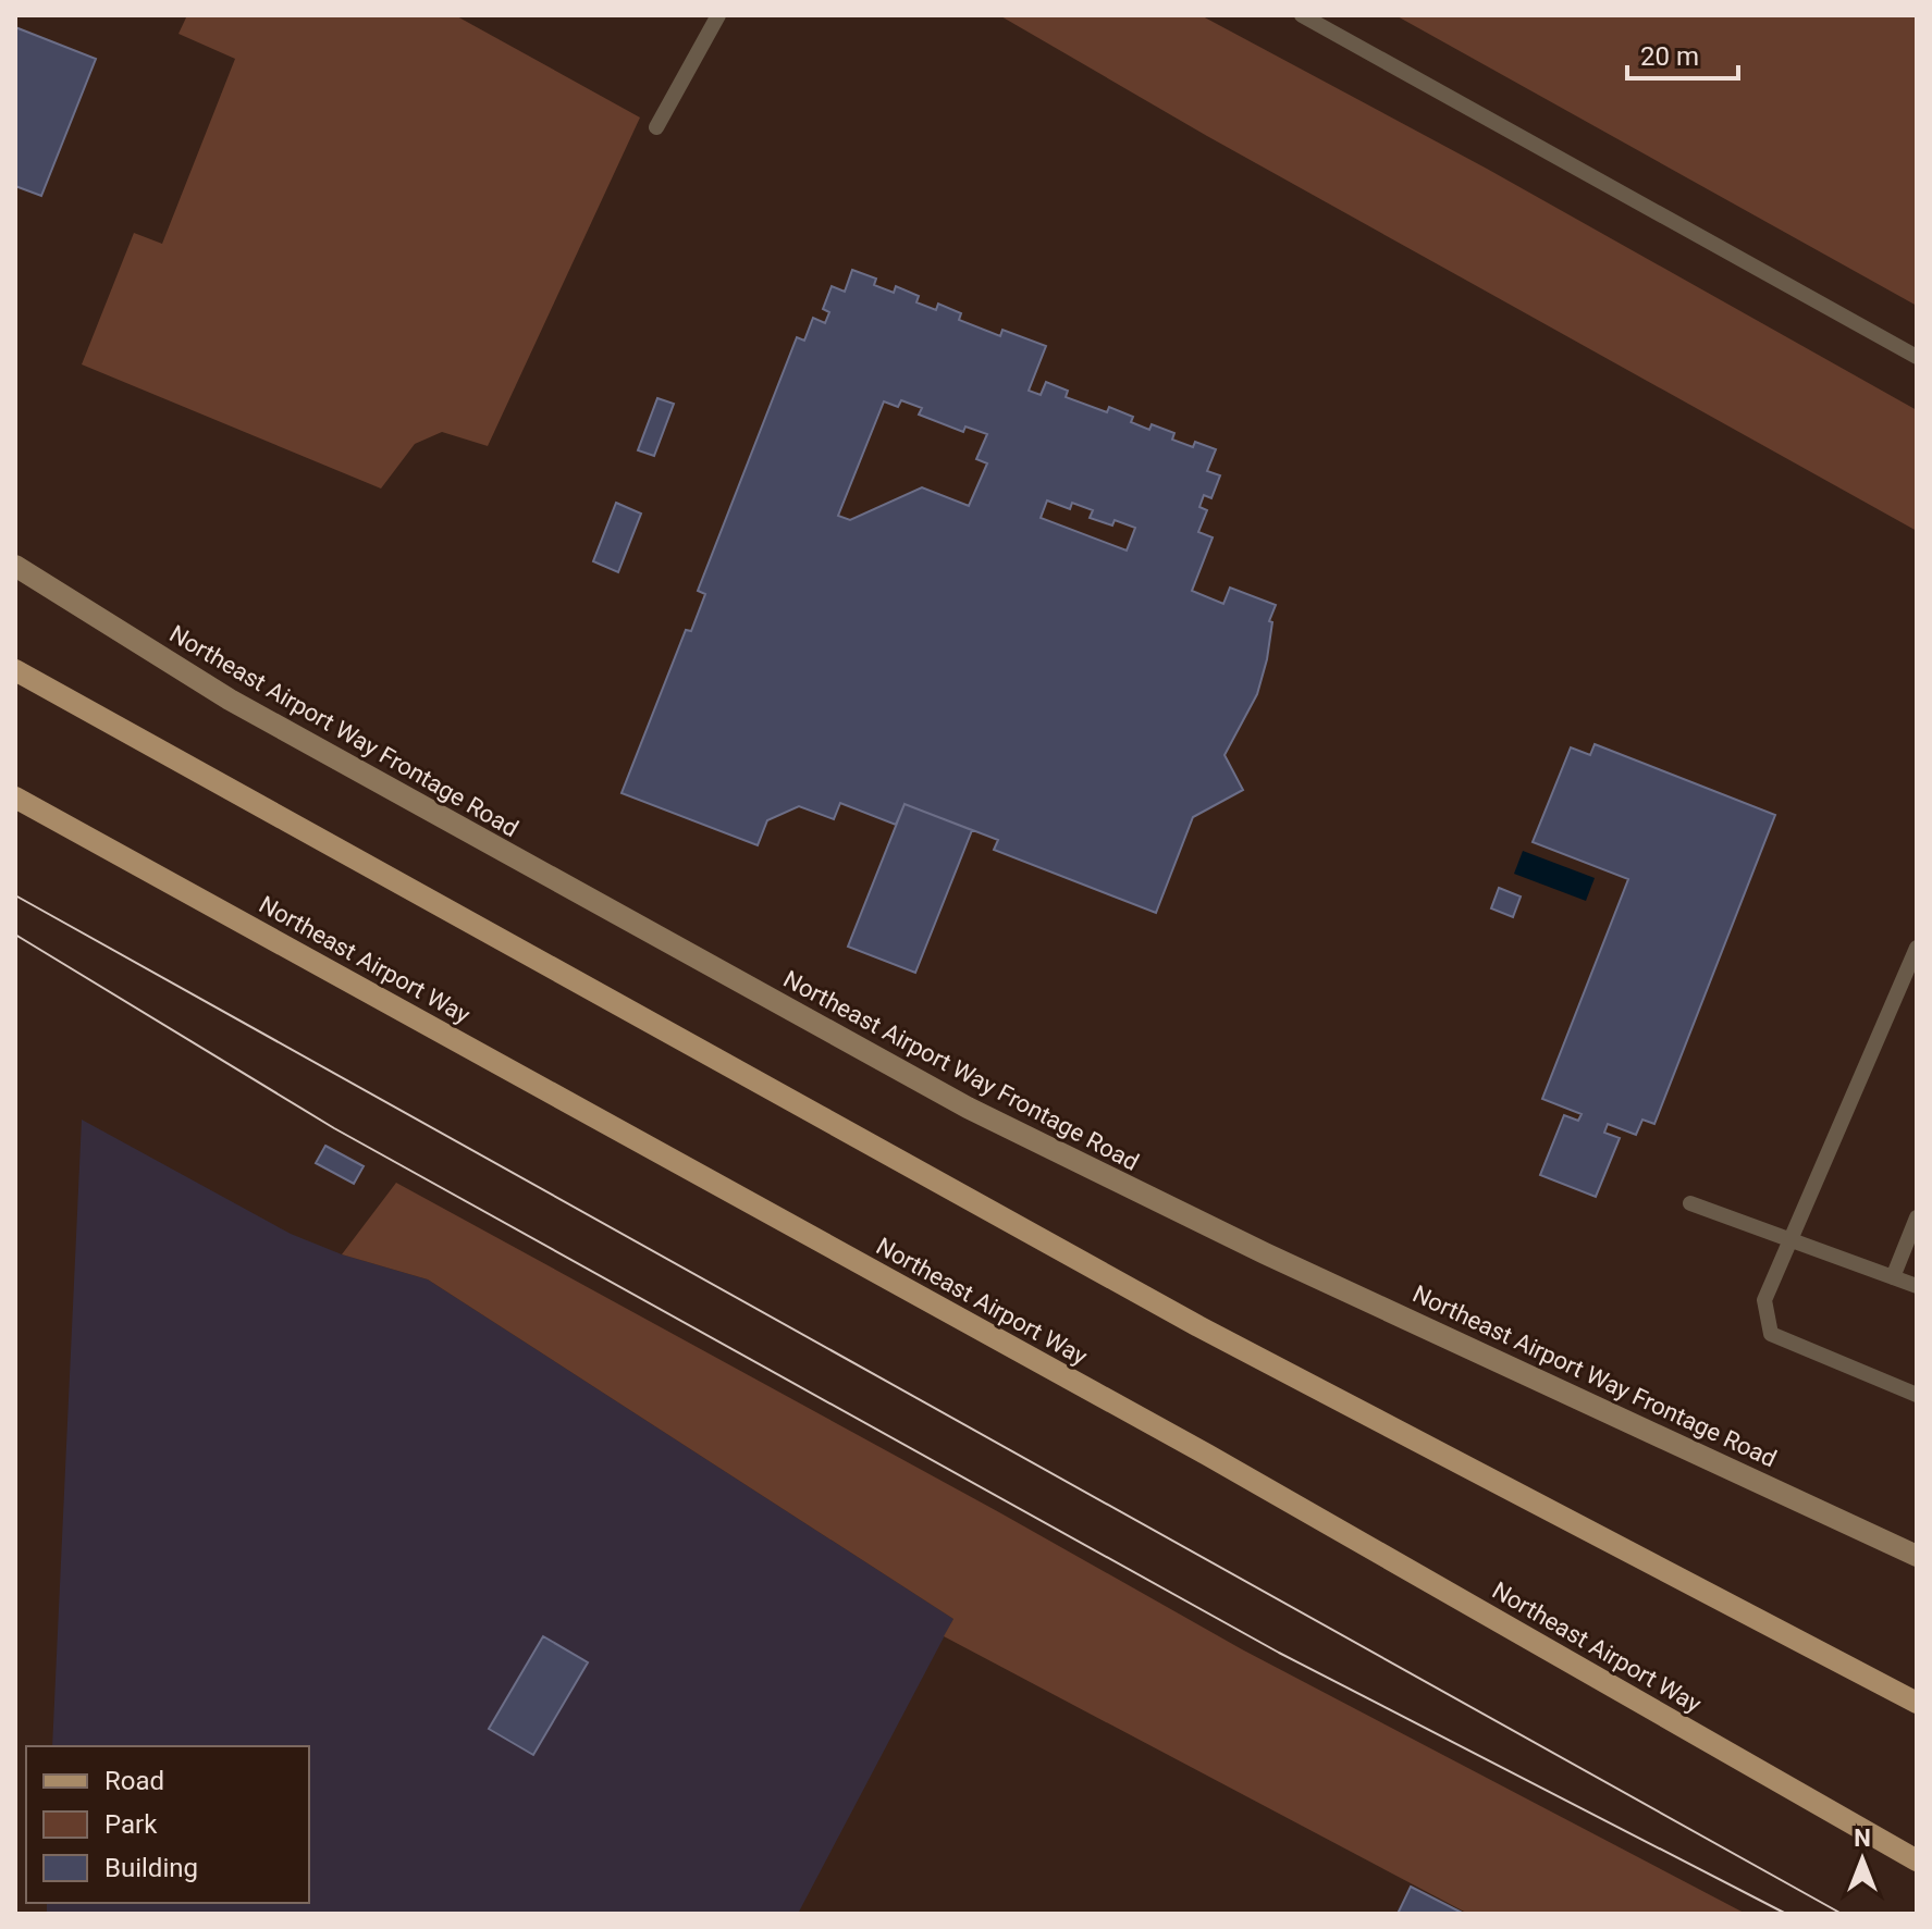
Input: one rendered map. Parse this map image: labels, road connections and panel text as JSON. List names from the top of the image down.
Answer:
{
  "streets": {
    "main road": ["Northeast Airport Way"],
    "street": ["Northeast Airport Way Frontage Road"]
  },
  "legend": ["Road", "Park", "Building"],
  "scale_bar": "20 m",
  "north": "top"
}
